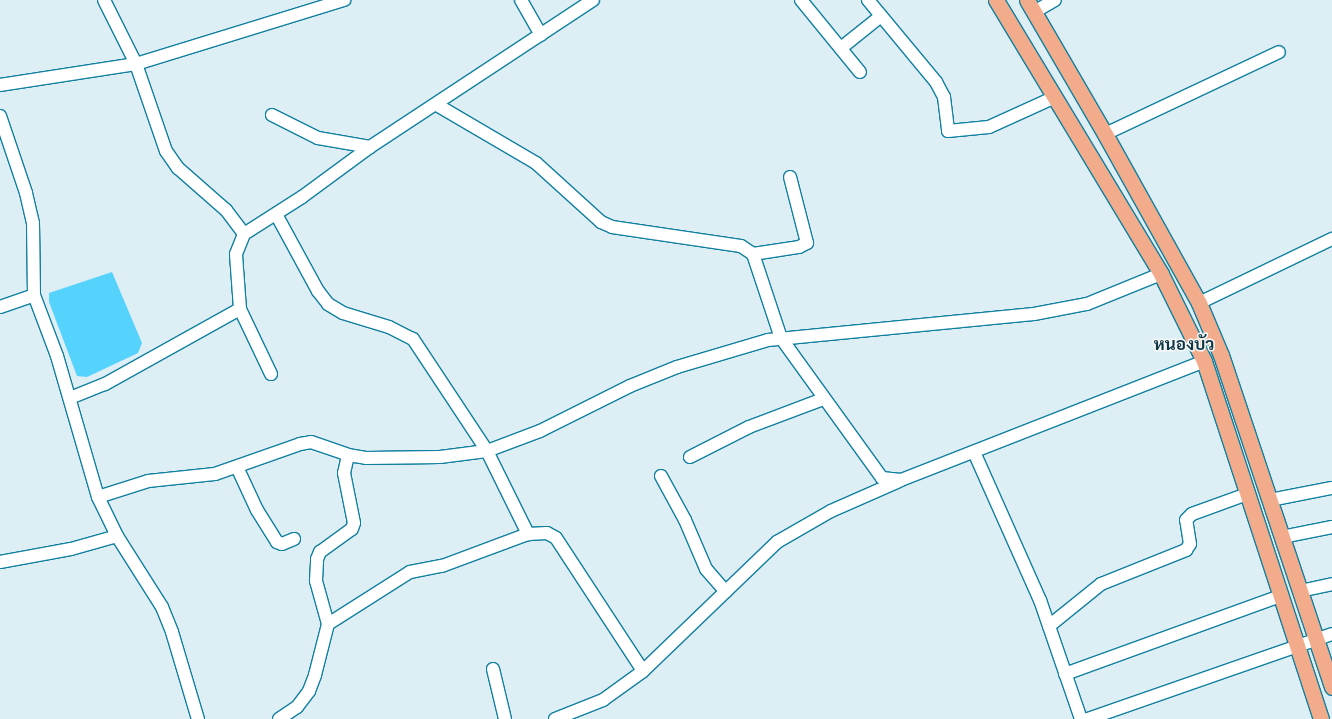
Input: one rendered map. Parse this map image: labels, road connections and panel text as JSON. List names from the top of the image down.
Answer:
{
  "districts": ["หนองบัว"]
}
